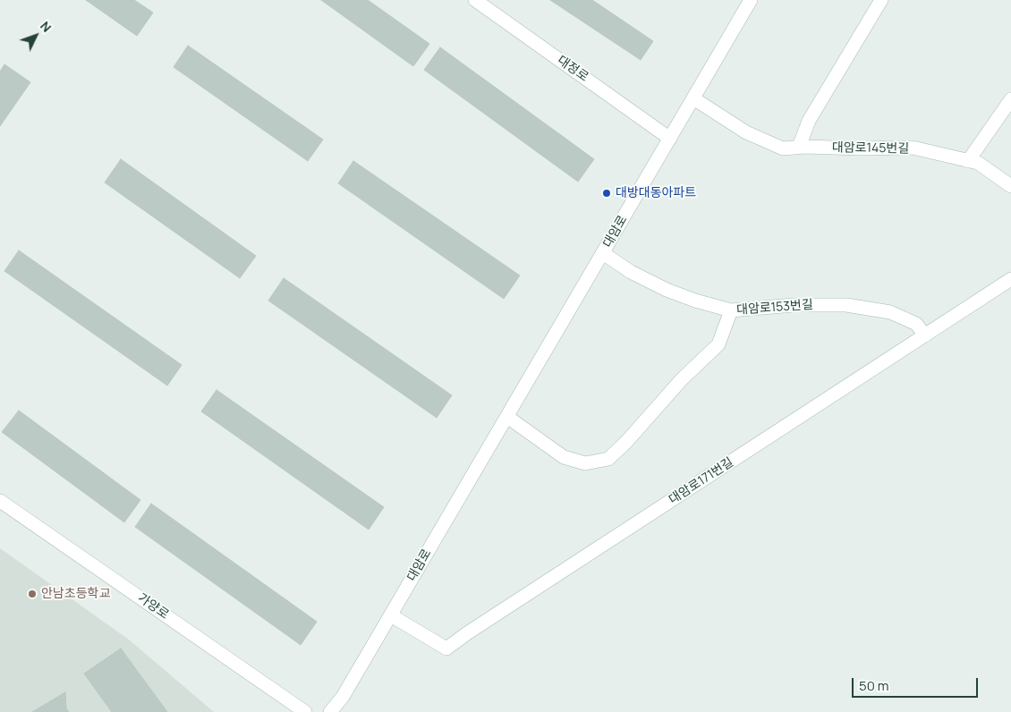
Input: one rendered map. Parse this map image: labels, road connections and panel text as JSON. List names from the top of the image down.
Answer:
{
  "streets": {
    "street": [
      "대정로",
      "대암로145번길",
      "대암로",
      "대암로153번길",
      "대암로171번길",
      "가양로"
    ]
  },
  "crossings": [
    ["대정로", "대암로"],
    ["대암로145번길", "대암로"],
    ["대암로", "대암로153번길"],
    ["대암로", "대암로171번길"],
    ["대암로153번길", "대암로171번길"]
  ],
  "places": ["대방대동아파트", "안남초등학교"],
  "scale_bar": "50 m",
  "north": "top right"
}
